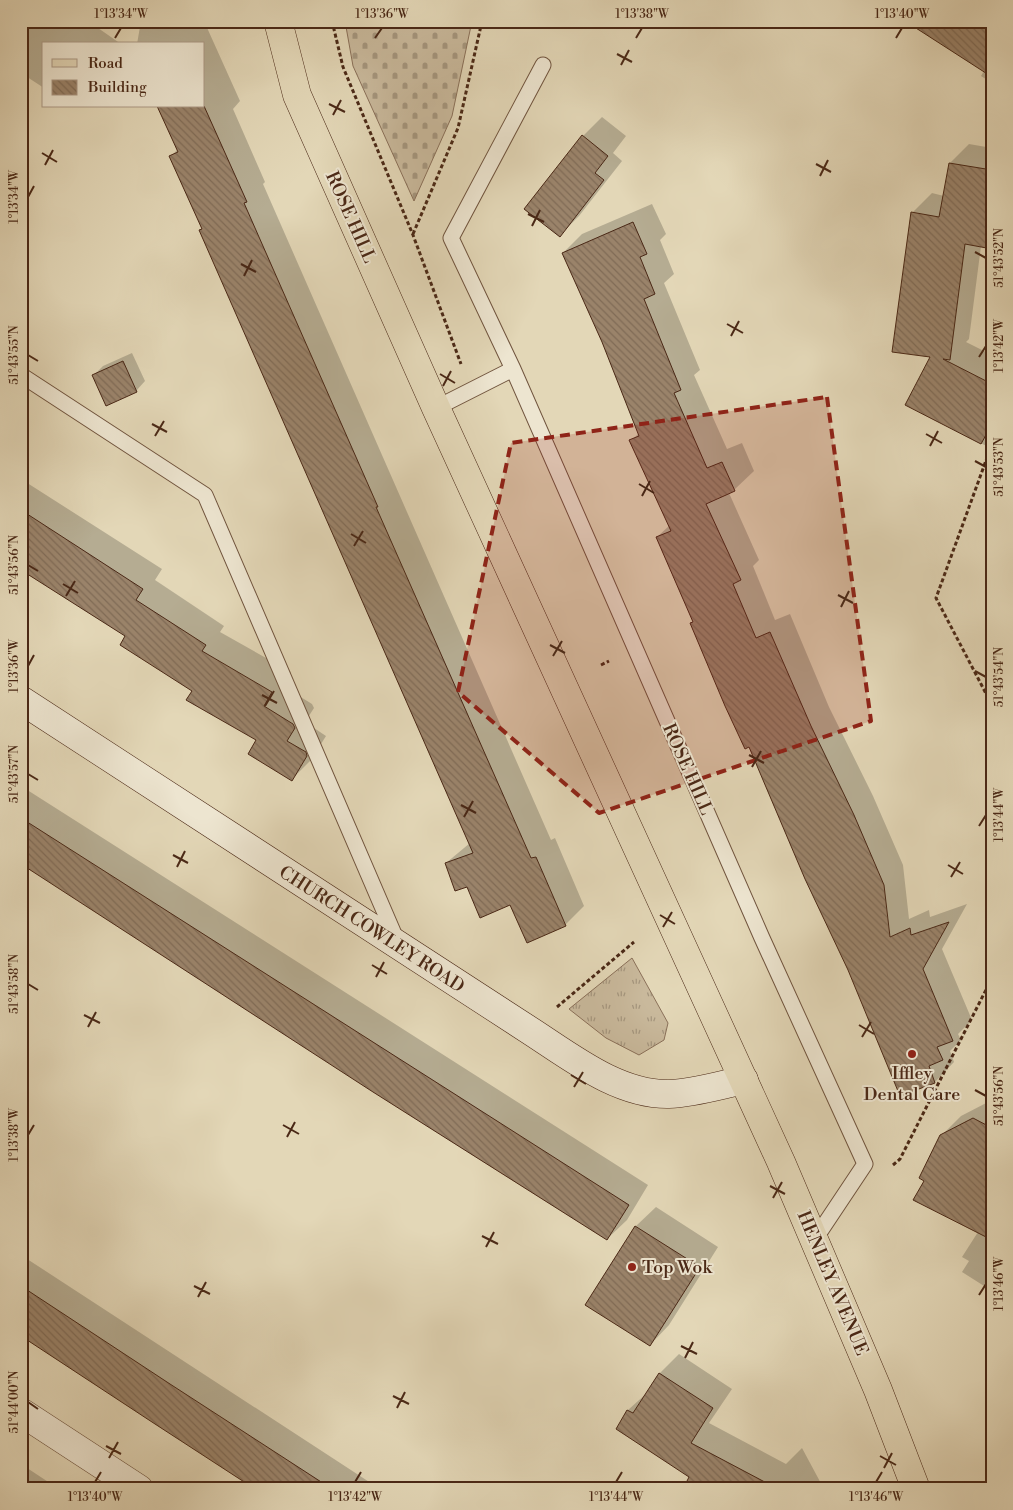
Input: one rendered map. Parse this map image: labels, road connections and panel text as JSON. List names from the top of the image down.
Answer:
{
  "streets": {
    "main road": ["ROSE HILL", "CHURCH COWLEY ROAD", "HENLEY AVENUE"]
  },
  "crossings": [
    ["ROSE HILL", "CHURCH COWLEY ROAD"],
    ["ROSE HILL", "HENLEY AVENUE"],
    ["CHURCH COWLEY ROAD", "HENLEY AVENUE"]
  ],
  "places": ["Iffley Dental Care", "Top Wok"],
  "legend": ["Road", "Building"],
  "coordinates": [
    "1°13'34\"W",
    "1°13'36\"W",
    "1°13'38\"W",
    "1°13'40\"W",
    "51°43'52\"N",
    "1°13'42\"W",
    "51°43'55\"N",
    "51°43'53\"N",
    "51°43'56\"N",
    "51°43'54\"N",
    "51°43'57\"N",
    "1°13'44\"W",
    "51°43'58\"N",
    "1°13'46\"W",
    "51°44'00\"N"
  ]
}
